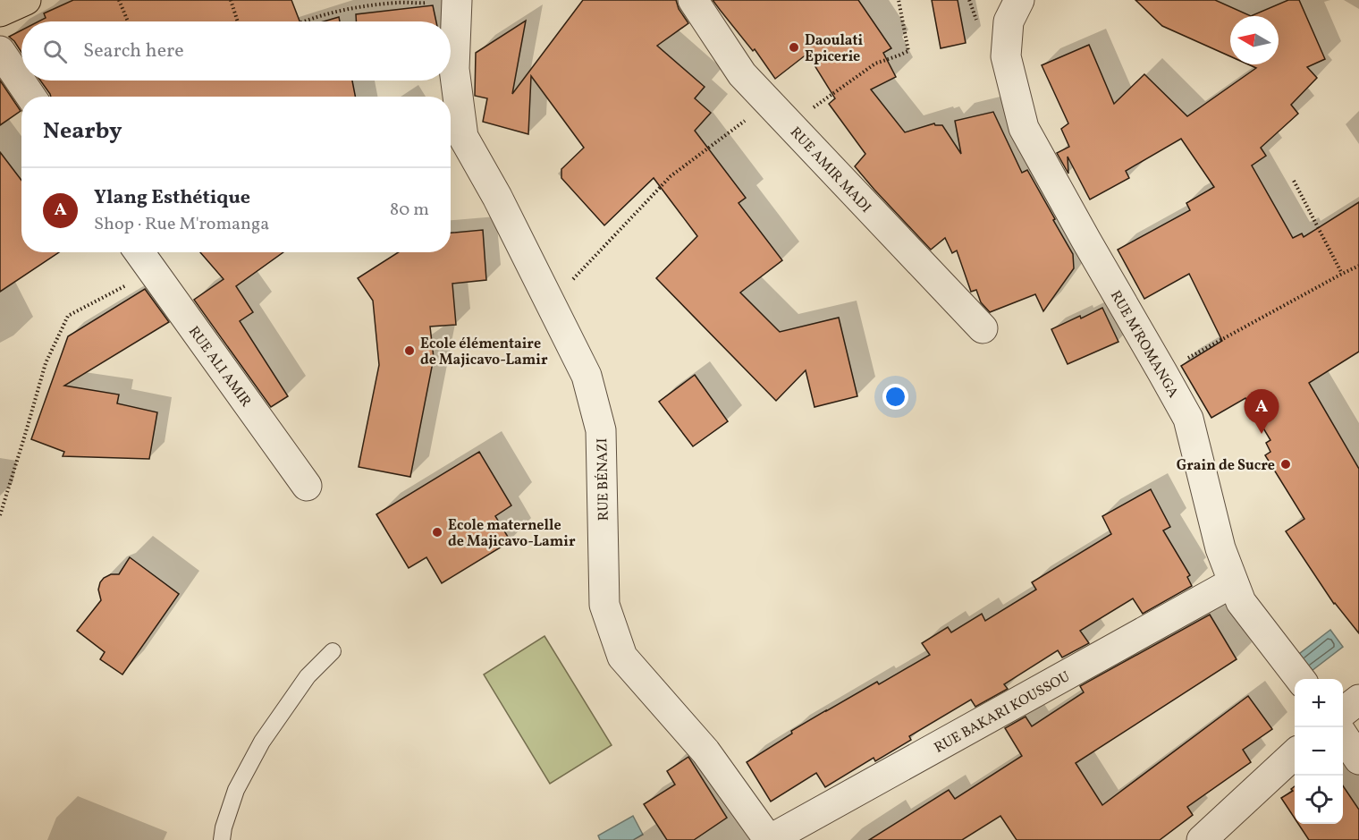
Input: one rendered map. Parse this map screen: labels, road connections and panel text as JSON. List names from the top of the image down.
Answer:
{
  "streets": {
    "street": [
      "RUE AMIR MADI",
      "RUE M'ROMANGA",
      "RUE ALI AMIR",
      "RUE BÉNAZI",
      "RUE BAKARI KOUSSOU"
    ]
  },
  "crossings": [
    ["RUE M'ROMANGA", "RUE BAKARI KOUSSOU"],
    ["RUE BÉNAZI", "RUE BAKARI KOUSSOU"]
  ],
  "places": [
    "Daoulati Epicerie",
    "Ecole élémentaire de Majicavo-Lamir",
    "Grain de Sucre",
    "Ecole maternelle de Majicavo-Lamir"
  ],
  "north": "left",
  "page": {
    "search": "Search here",
    "heading": "Nearby",
    "list": [
      {
        "mark": "A",
        "name": "Ylang Esthétique",
        "note": "Shop · Rue M'romanga",
        "value": "80 m"
      }
    ],
    "pins": "A",
    "map_buttons": ["+", "−"]
  }
}
